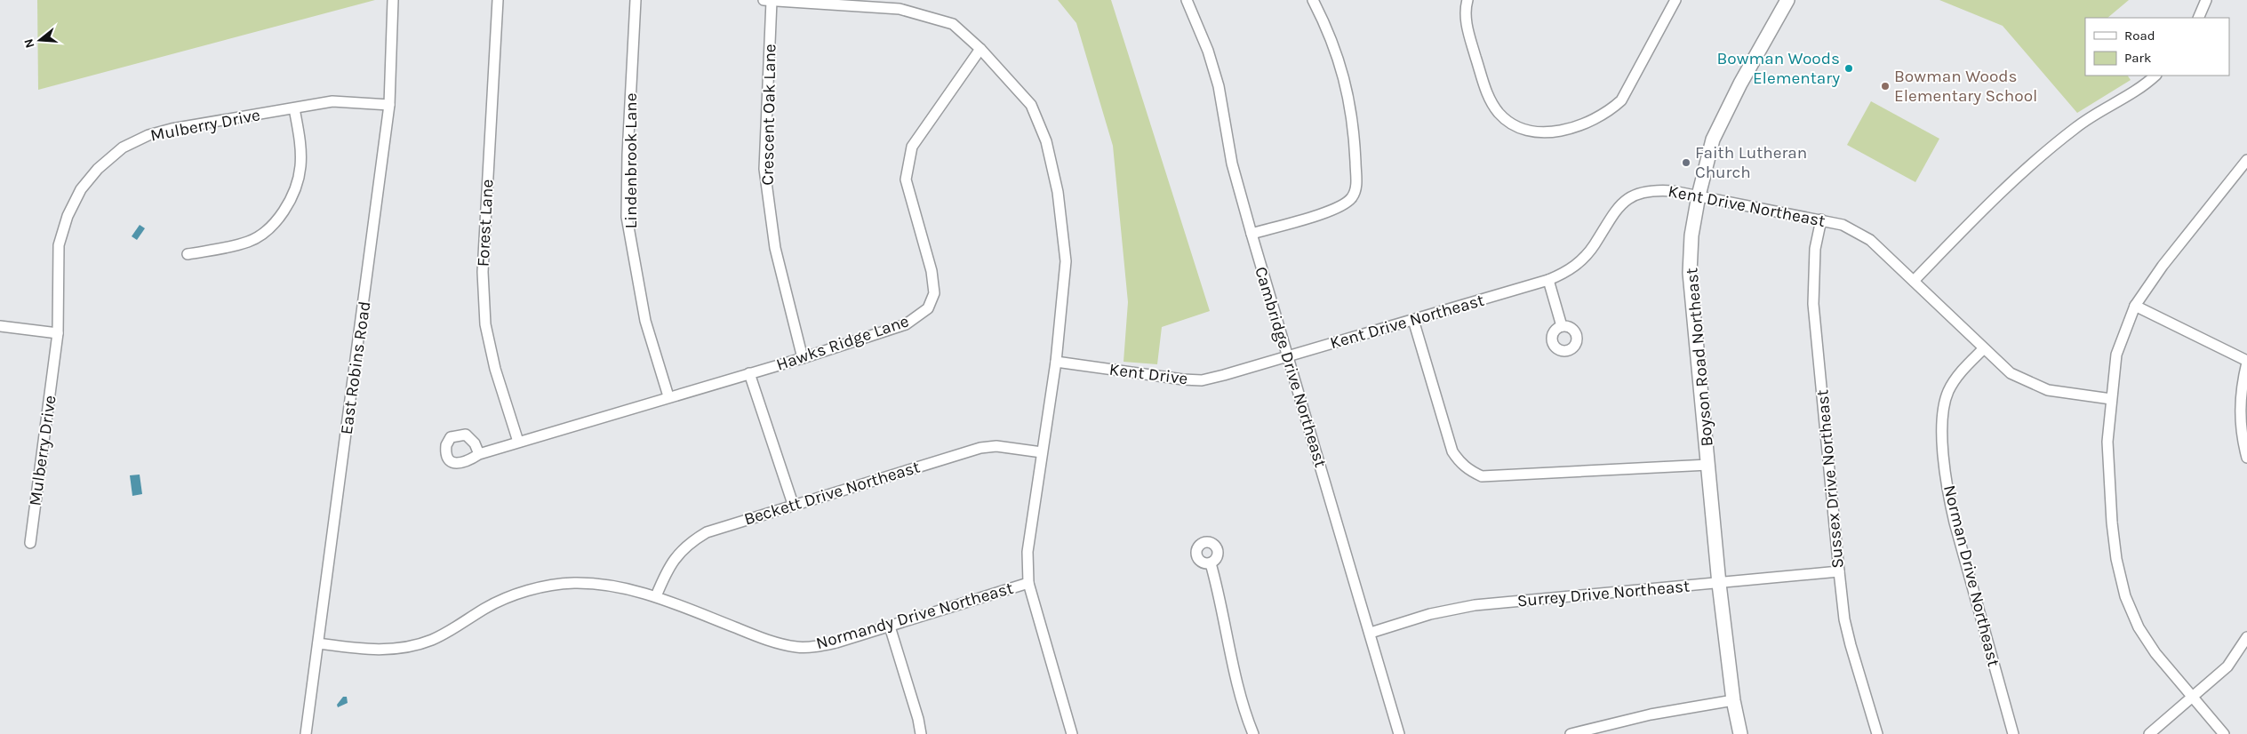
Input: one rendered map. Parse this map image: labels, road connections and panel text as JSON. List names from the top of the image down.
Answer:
{
  "streets": {
    "main road": ["Boyson Road Northeast"],
    "street": [
      "Crescent Oak Lane",
      "Mulberry Drive",
      "Lindenbrook Lane",
      "Kent Drive Northeast",
      "Forest Lane",
      "Hawks Ridge Lane",
      "Cambridge Drive Northeast",
      "East Robins Road",
      "Kent Drive",
      "Sussex Drive Northeast",
      "Beckett Drive Northeast",
      "Norman Drive Northeast",
      "Surrey Drive Northeast",
      "Normandy Drive Northeast"
    ]
  },
  "crossings": [
    ["Crescent Oak Lane", "Hawks Ridge Lane"],
    ["Mulberry Drive", "East Robins Road"],
    ["Lindenbrook Lane", "Hawks Ridge Lane"],
    ["Kent Drive Northeast", "Boyson Road Northeast"],
    ["Kent Drive Northeast", "Cambridge Drive Northeast"],
    ["Kent Drive Northeast", "Kent Drive"],
    ["Kent Drive Northeast", "Sussex Drive Northeast"],
    ["Kent Drive Northeast", "Norman Drive Northeast"],
    ["Forest Lane", "Hawks Ridge Lane"],
    ["Boyson Road Northeast", "Surrey Drive Northeast"],
    ["Cambridge Drive Northeast", "Surrey Drive Northeast"],
    ["East Robins Road", "Normandy Drive Northeast"],
    ["Sussex Drive Northeast", "Surrey Drive Northeast"],
    ["Beckett Drive Northeast", "Normandy Drive Northeast"]
  ],
  "places": ["Bowman Woods Elementary", "Bowman Woods Elementary School", "Faith Lutheran Church"],
  "legend": ["Road", "Park"],
  "north": "left"
}
